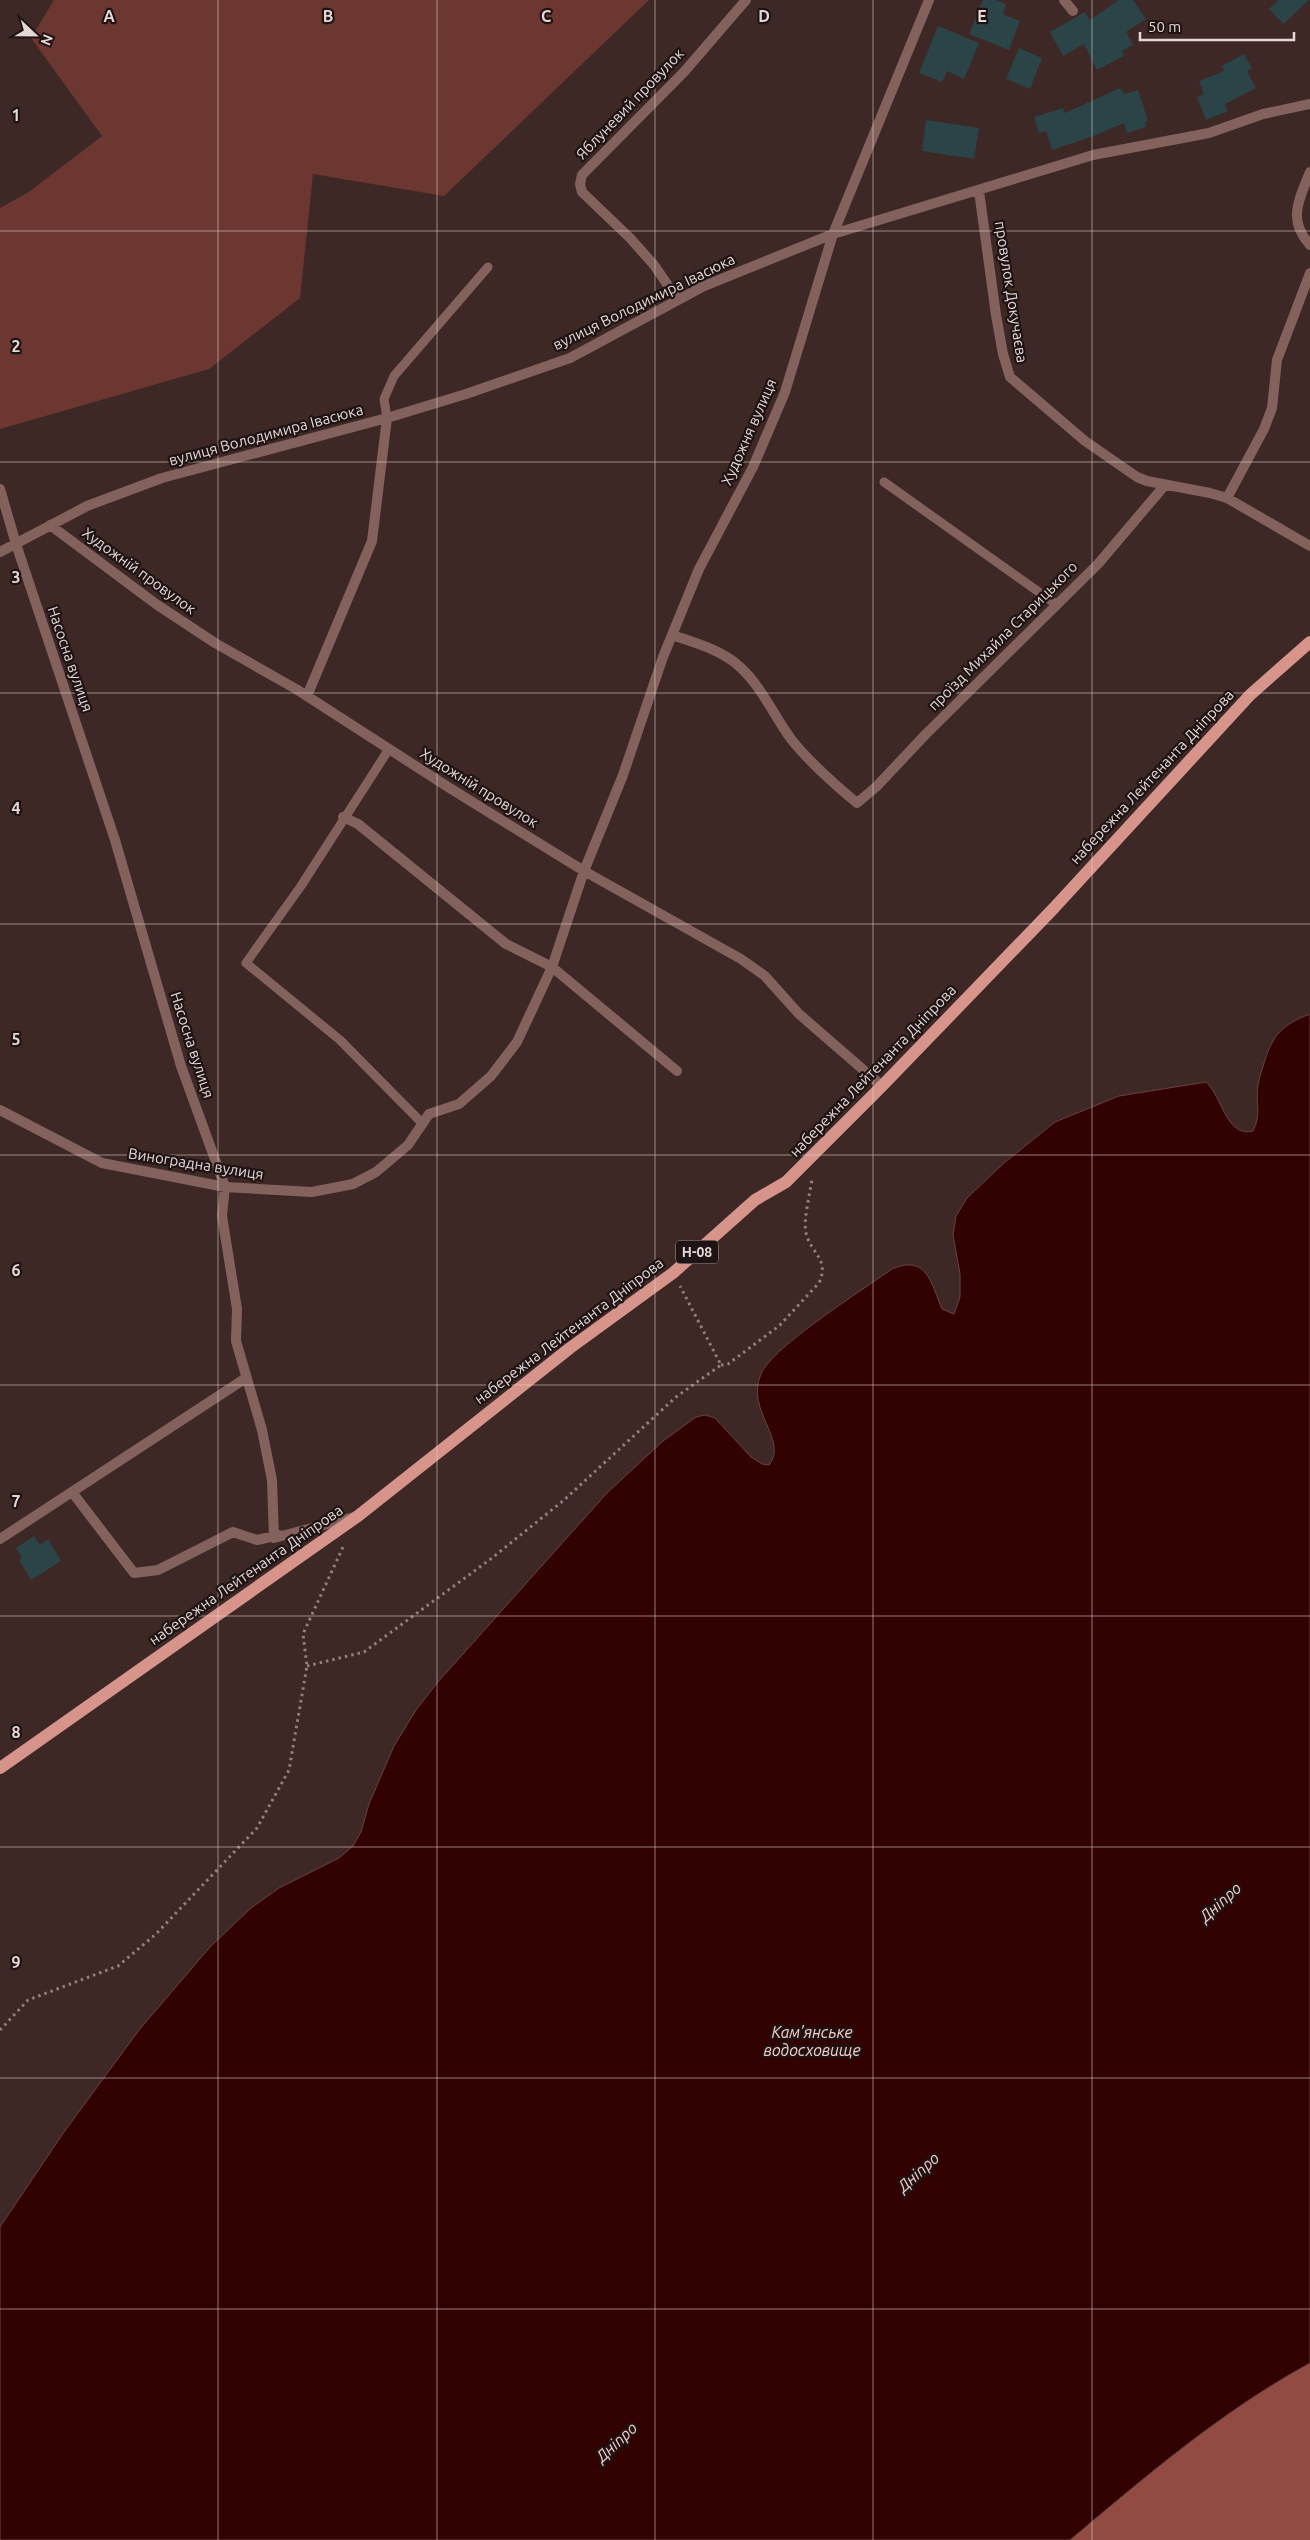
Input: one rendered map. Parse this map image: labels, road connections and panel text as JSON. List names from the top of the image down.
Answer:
{
  "streets": {
    "main road": ["набережна Лейтенанта Дніпрова", "Н-08"],
    "street": [
      "Яблуневий провулок",
      "провулок Докучаєва",
      "вулиця Володимира Івасюка",
      "Художня вулиця",
      "Художній провулок",
      "проїзд Михайла Старицького",
      "Насосна вулиця",
      "Виноградна вулиця"
    ]
  },
  "crossings": [
    ["Яблуневий провулок", "вулиця Володимира Івасюка"],
    ["провулок Докучаєва", "вулиця Володимира Івасюка"],
    ["провулок Докучаєва", "проїзд Михайла Старицького"],
    ["вулиця Володимира Івасюка", "Художня вулиця"],
    ["вулиця Володимира Івасюка", "Художній провулок"],
    ["вулиця Володимира Івасюка", "Насосна вулиця"],
    ["Художня вулиця", "Художній провулок"],
    ["Художня вулиця", "проїзд Михайла Старицького"],
    ["Художня вулиця", "Виноградна вулиця"],
    ["Художній провулок", "набережна Лейтенанта Дніпрова"],
    ["Художній провулок", "Виноградна вулиця"],
    ["Насосна вулиця", "набережна Лейтенанта Дніпрова"],
    ["Насосна вулиця", "Виноградна вулиця"]
  ],
  "water": ["Дніпро", "Кам'янське водосховище"],
  "scale_bar": "50 m",
  "north": "right",
  "grid": {
    "columns": [
      "A",
      "B",
      "C",
      "D",
      "E"
    ],
    "rows": [
      "1",
      "2",
      "3",
      "4",
      "5",
      "6",
      "7",
      "8",
      "9"
    ]
  }
}
